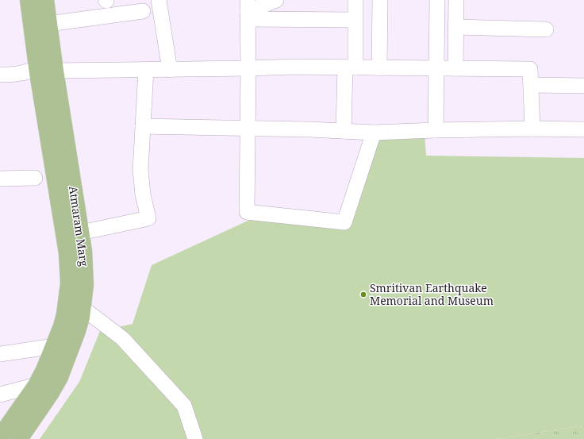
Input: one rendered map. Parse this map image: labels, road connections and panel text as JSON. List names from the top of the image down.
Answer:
{
  "streets": {
    "main road": ["Atmaram Marg"]
  },
  "places": ["Smritivan Earthquake Memorial and Museum"]
}
